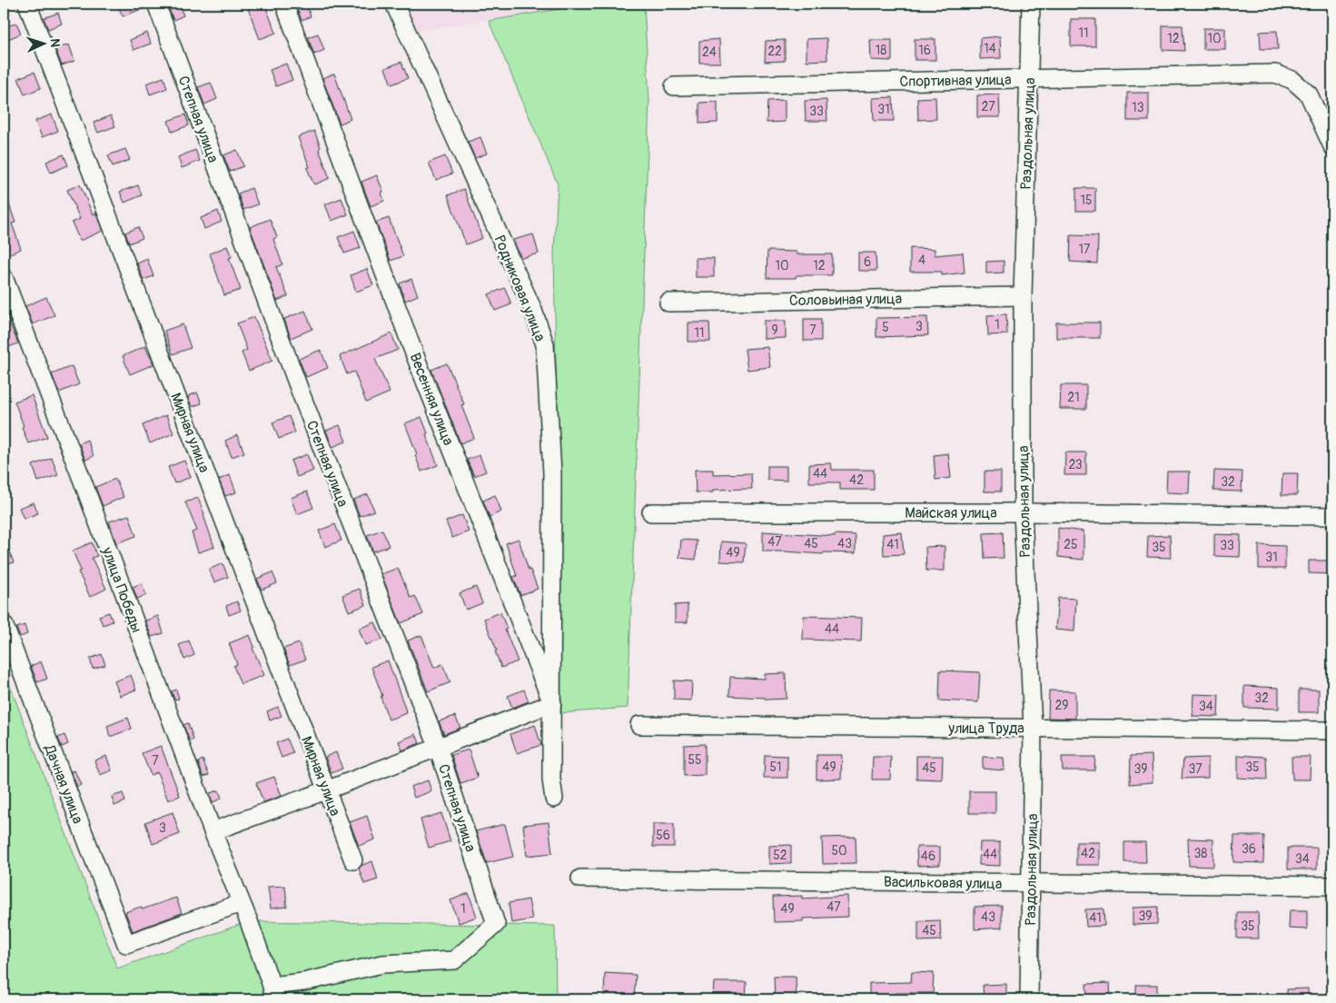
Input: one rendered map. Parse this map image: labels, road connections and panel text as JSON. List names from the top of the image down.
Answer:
{
  "streets": {
    "street": [
      "Спортивная улица",
      "Степная улица",
      "Раздольная улица",
      "Родниковая улица",
      "Соловьиная улица",
      "Весенняя улица",
      "Мирная улица",
      "Майская улица",
      "улица Победы",
      "улица Труда",
      "Дачная улица",
      "Васильковая улица"
    ]
  },
  "crossings": [
    ["Спортивная улица", "Раздольная улица"],
    ["Степная улица", "улица Победы"],
    ["Раздольная улица", "Соловьиная улица"],
    ["Раздольная улица", "Майская улица"],
    ["Раздольная улица", "улица Труда"],
    ["Раздольная улица", "Васильковая улица"],
    ["Родниковая улица", "Весенняя улица"],
    ["улица Победы", "Дачная улица"]
  ],
  "house_numbers": [
    "11",
    "12",
    "10",
    "14",
    "18",
    "16",
    "22",
    "24",
    "27",
    "13",
    "31",
    "33",
    "15",
    "17",
    "4",
    "6",
    "10",
    "12",
    "1",
    "3",
    "5",
    "9",
    "7",
    "11",
    "21",
    "23",
    "44",
    "42",
    "32",
    "47",
    "45",
    "43",
    "41",
    "25",
    "33",
    "35",
    "49",
    "31",
    "44",
    "32",
    "29",
    "34",
    "55",
    "7",
    "51",
    "49",
    "35",
    "45",
    "39",
    "37",
    "3",
    "56",
    "36",
    "50",
    "42",
    "38",
    "44",
    "52",
    "46",
    "34",
    "47",
    "1",
    "49",
    "39",
    "43",
    "41",
    "35",
    "45"
  ],
  "north": "right"
}
